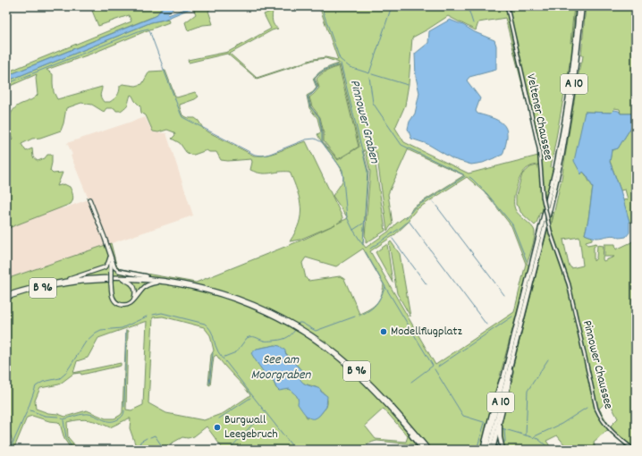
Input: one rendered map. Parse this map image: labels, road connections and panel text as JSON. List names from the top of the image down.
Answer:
{
  "streets": {
    "highway": ["A 10", "B 96"],
    "main road": ["Veltener Chaussee", "Pinnower Chaussee"]
  },
  "crossings": [
    ["Veltener Chaussee", "Pinnower Chaussee"]
  ],
  "water": ["Pinnower Graben", "See am Moorgraben"],
  "places": ["Modellflugplatz", "Burgwall Leegebruch"]
}
